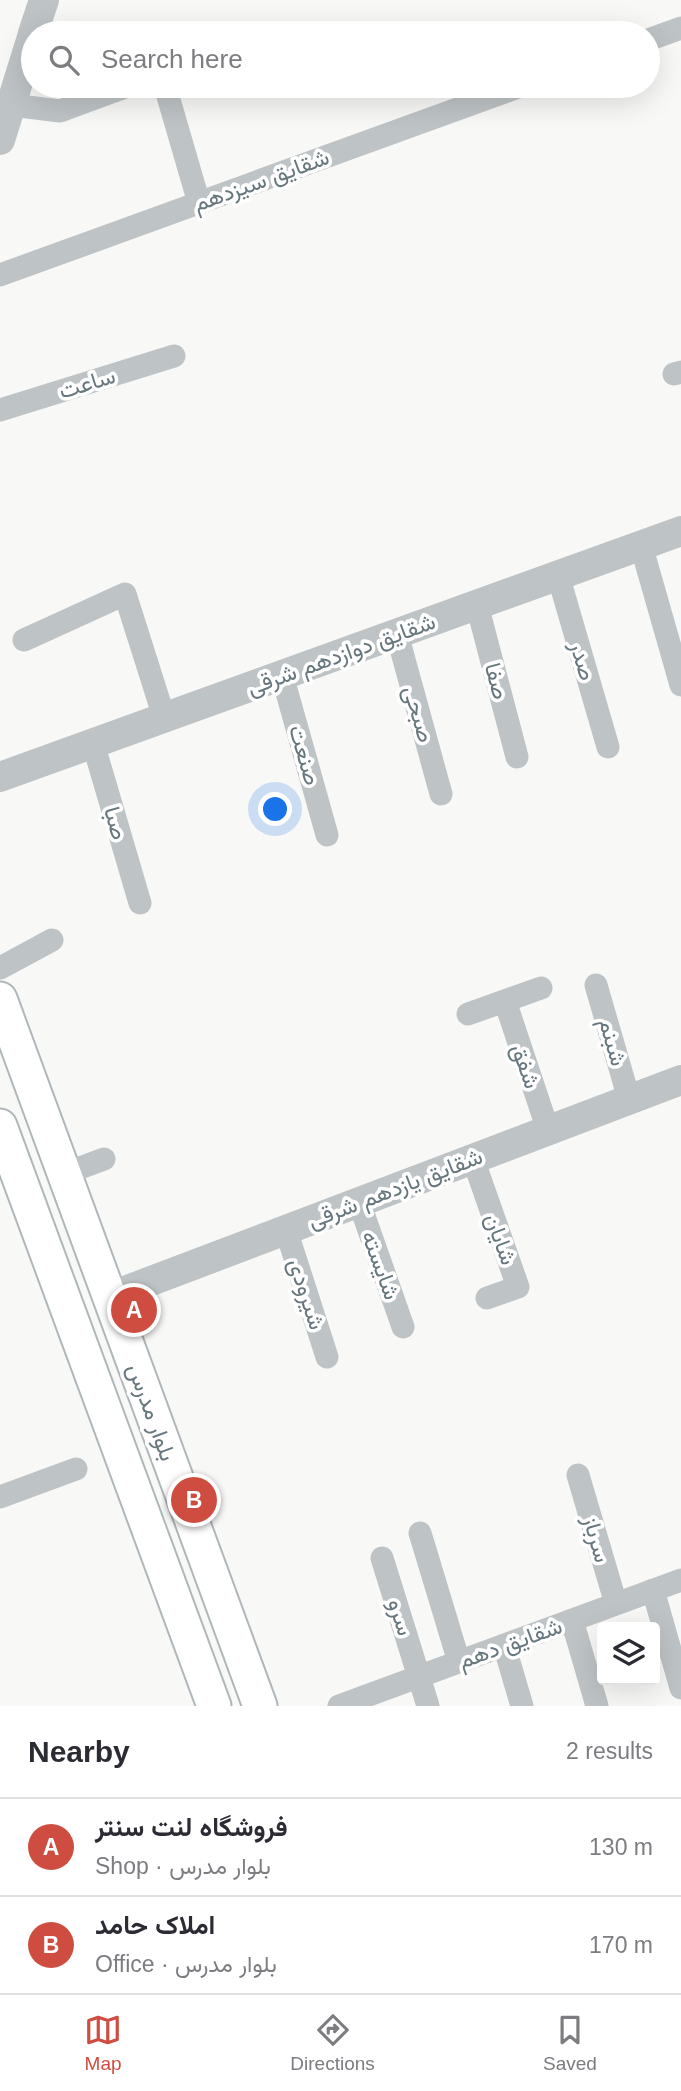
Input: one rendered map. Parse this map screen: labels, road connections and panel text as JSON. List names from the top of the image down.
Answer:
{
  "streets": {
    "main road": ["بلوار مدرس"],
    "street": [
      "شقایق سیزدهم",
      "ساعت",
      "شقایق دوازدهم شرقی",
      "صدر",
      "صفا",
      "صبحی",
      "صنعت",
      "صبا",
      "شبنم",
      "شفق",
      "شقایق یازدهم شرقی",
      "شایان",
      "شایسته",
      "شیرودی",
      "سرباز",
      "سرو",
      "شقایق دهم"
    ]
  },
  "crossings": [
    ["شقایق دوازدهم شرقی", "صدر"],
    ["شقایق دوازدهم شرقی", "صفا"],
    ["شقایق دوازدهم شرقی", "صبحی"],
    ["شقایق دوازدهم شرقی", "صنعت"],
    ["شقایق دوازدهم شرقی", "صبا"],
    ["شبنم", "شقایق یازدهم شرقی"],
    ["شفق", "شقایق یازدهم شرقی"],
    ["شقایق یازدهم شرقی", "شایان"],
    ["شقایق یازدهم شرقی", "شایسته"],
    ["شقایق یازدهم شرقی", "شیرودی"],
    ["شقایق یازدهم شرقی", "بلوار مدرس"],
    ["سرباز", "شقایق دهم"],
    ["سرو", "شقایق دهم"]
  ],
  "page": {
    "search": "Search here",
    "pins": ["A", "B"],
    "heading": ["Nearby", "2 results"],
    "list": [
      {
        "mark": "A",
        "name": "فروشگاه لنت سنتر",
        "note": "Shop · بلوار مدرس",
        "value": "130 m"
      },
      {
        "mark": "B",
        "name": "املاک حامد",
        "note": "Office · بلوار مدرس",
        "value": "170 m"
      }
    ],
    "nav": ["Map", "Directions", "Saved"]
  }
}
